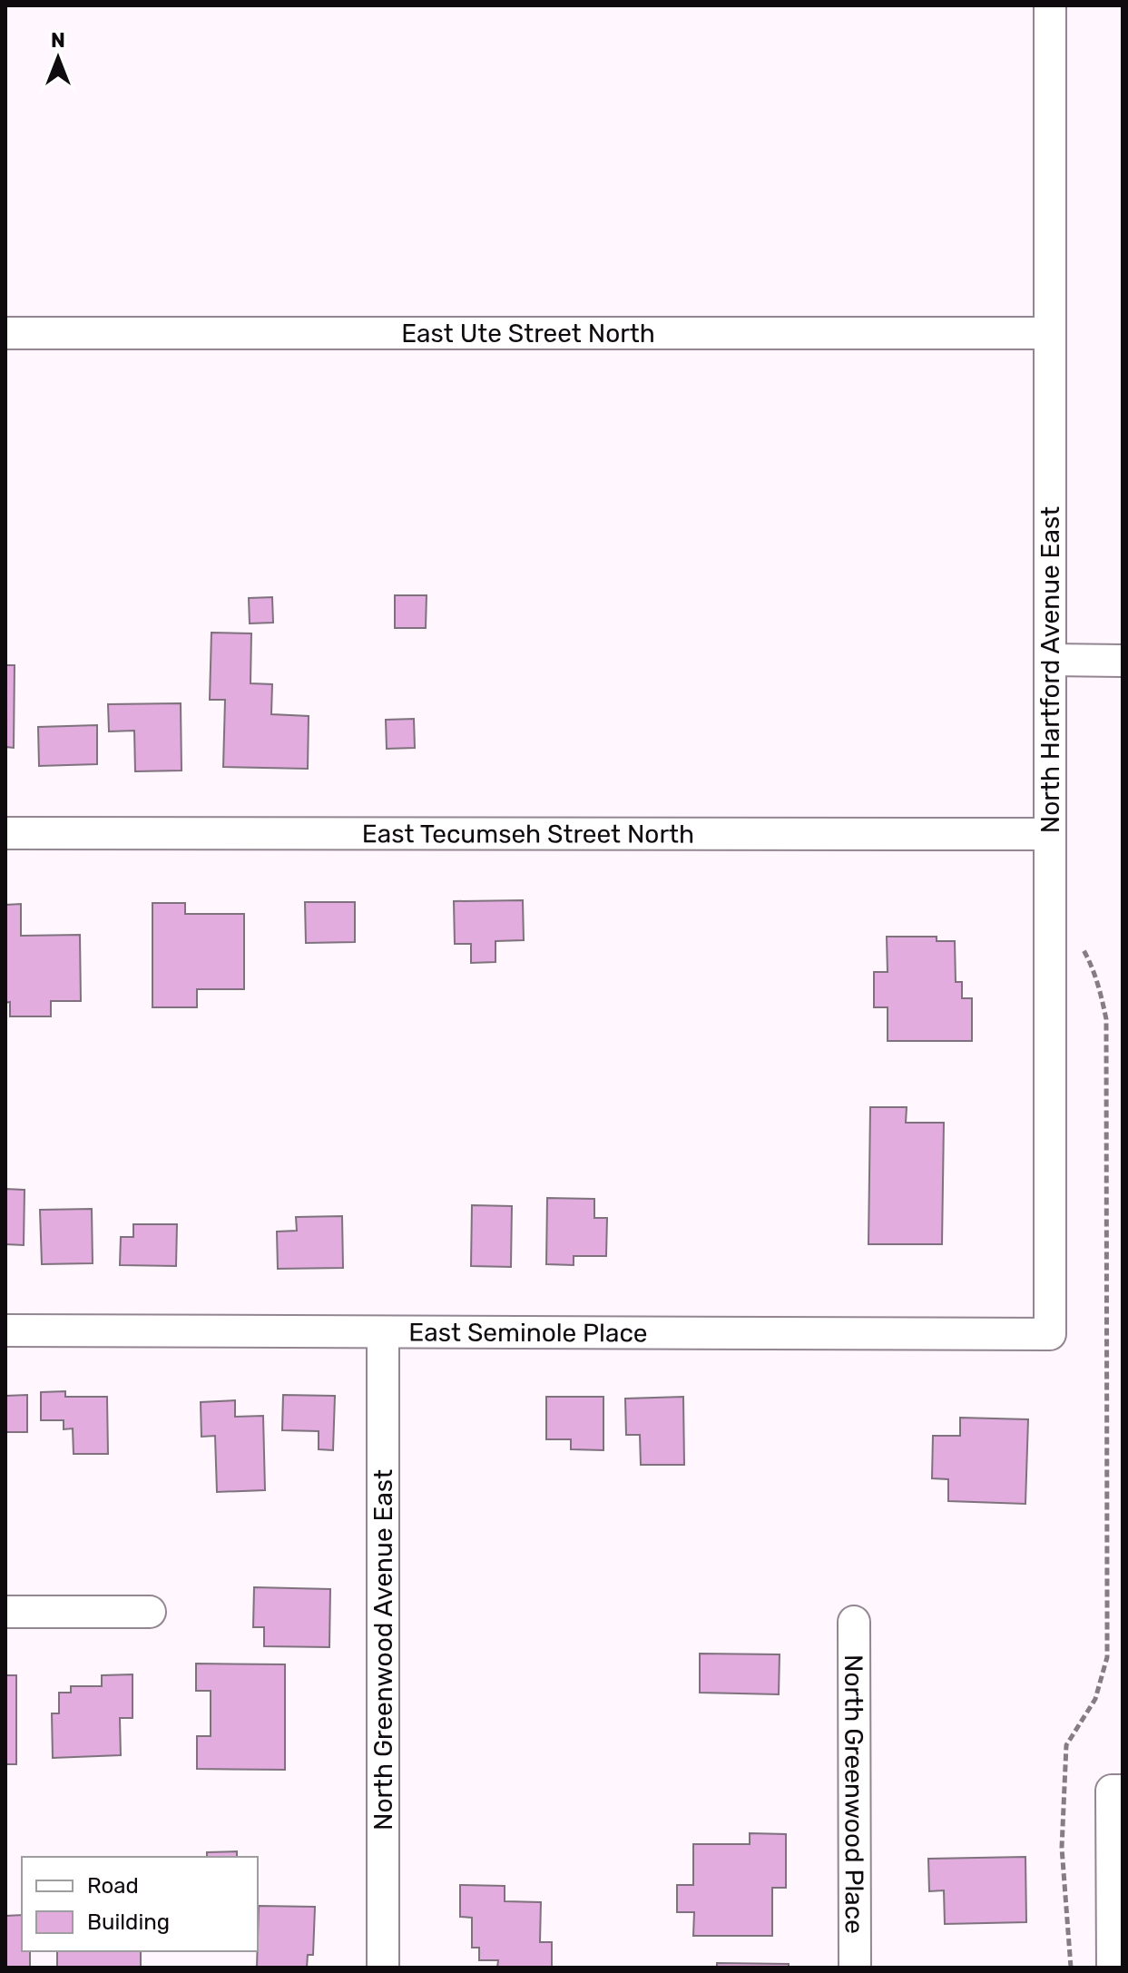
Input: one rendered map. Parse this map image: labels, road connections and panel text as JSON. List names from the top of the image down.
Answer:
{
  "streets": {
    "street": [
      "East Ute Street North",
      "North Hartford Avenue East",
      "East Tecumseh Street North",
      "East Seminole Place",
      "North Greenwood Avenue East",
      "North Greenwood Place"
    ]
  },
  "crossings": [
    ["East Ute Street North", "North Hartford Avenue East"],
    ["North Hartford Avenue East", "East Tecumseh Street North"],
    ["North Hartford Avenue East", "East Seminole Place"],
    ["East Seminole Place", "North Greenwood Avenue East"]
  ],
  "legend": ["Road", "Building"],
  "north": "top"
}
